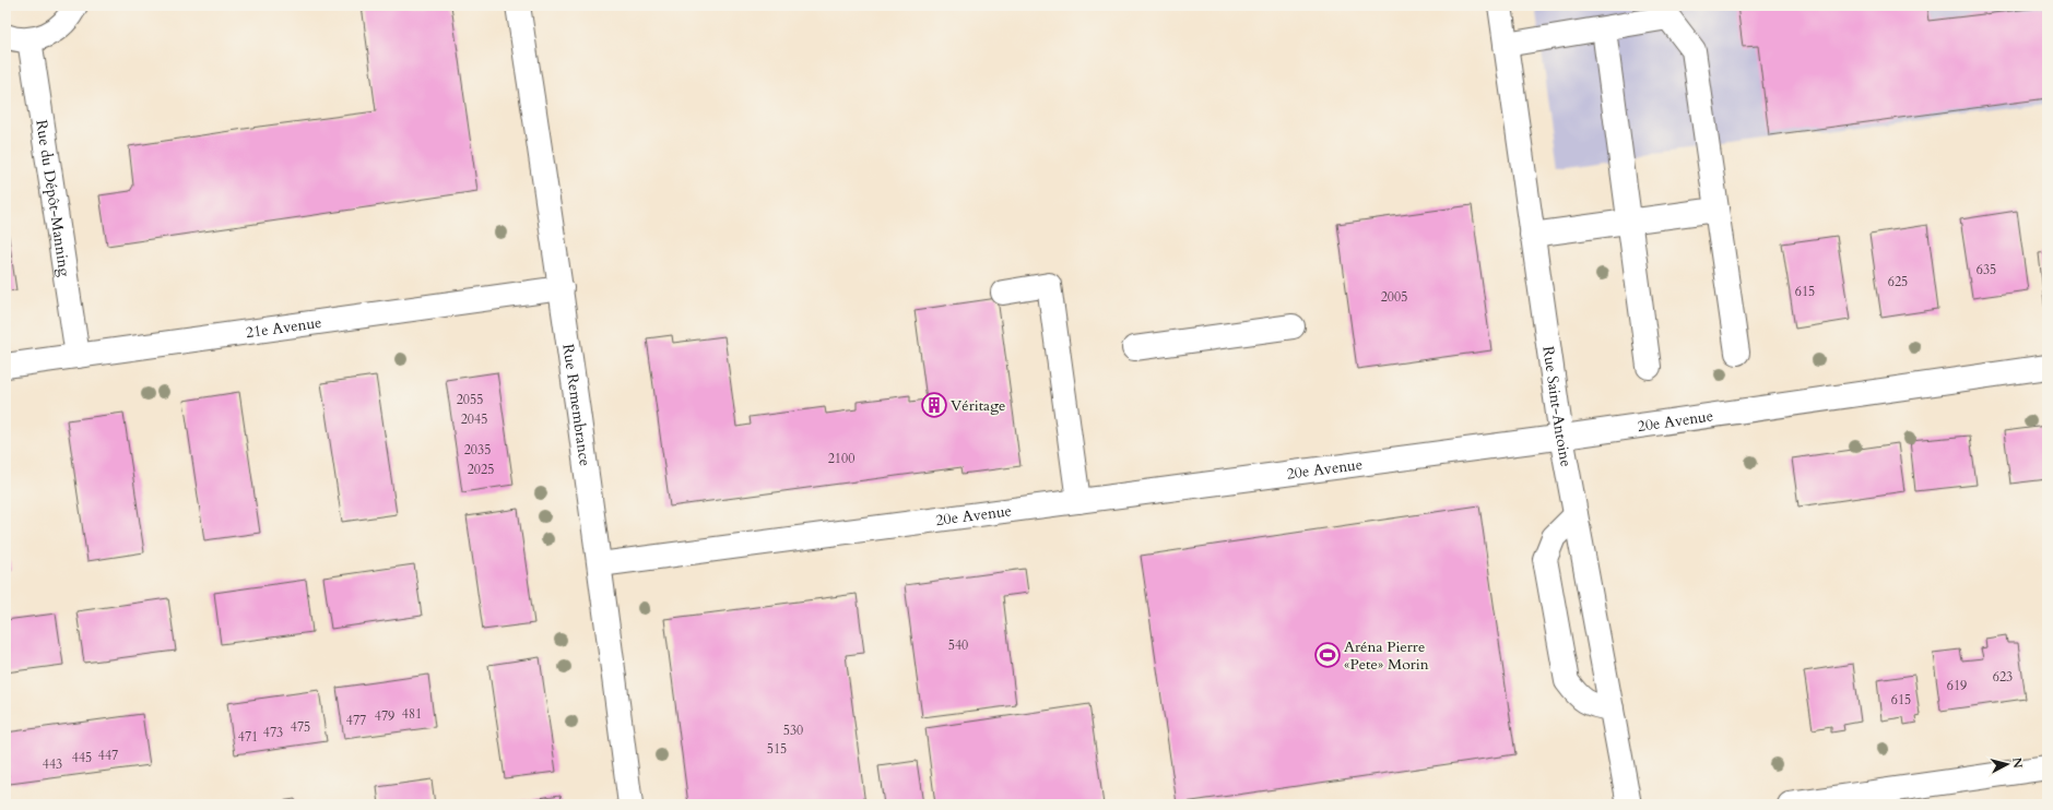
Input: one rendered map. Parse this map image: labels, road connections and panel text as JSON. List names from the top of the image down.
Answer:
{
  "streets": {
    "street": [
      "Rue du Dépôt-Manning",
      "21e Avenue",
      "Rue Remembrance",
      "Rue Saint-Antoine",
      "20e Avenue"
    ]
  },
  "crossings": [
    ["Rue du Dépôt-Manning", "21e Avenue"],
    ["21e Avenue", "Rue Remembrance"],
    ["Rue Remembrance", "20e Avenue"],
    ["Rue Saint-Antoine", "20e Avenue"]
  ],
  "places": {
    "building": ["Véritage"],
    "sports": ["Aréna Pierre «Pete» Morin"]
  },
  "house_numbers": [
    "635",
    "625",
    "615",
    "2005",
    "2055",
    "2045",
    "2035",
    "2100",
    "2025",
    "540",
    "623",
    "619",
    "615",
    "481",
    "479",
    "477",
    "475",
    "530",
    "473",
    "471",
    "515",
    "447",
    "445",
    "443"
  ],
  "north": "right"
}
